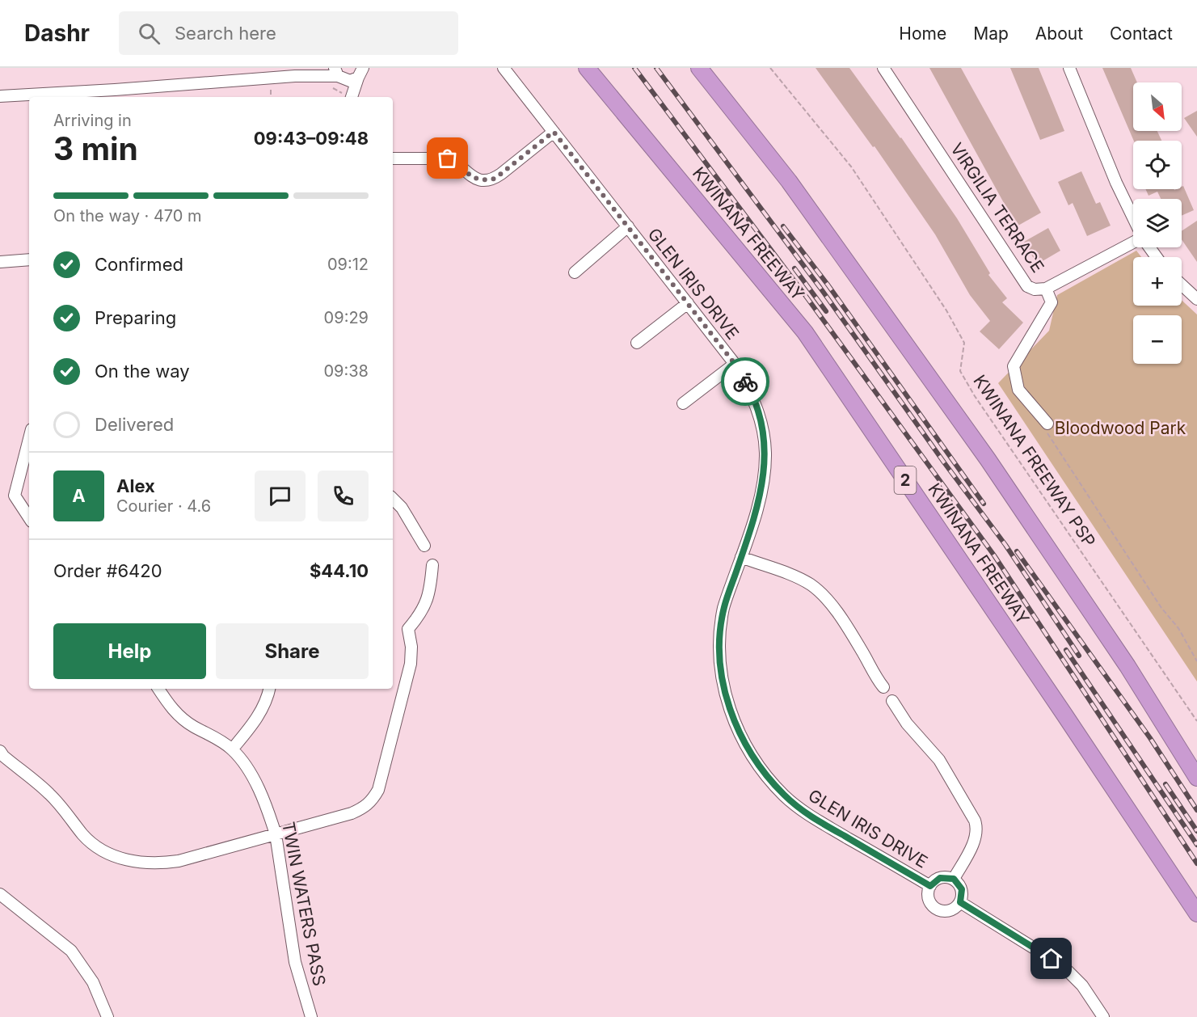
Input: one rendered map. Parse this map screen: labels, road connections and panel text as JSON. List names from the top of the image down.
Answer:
{
  "streets": {
    "highway": ["KWINANA FREEWAY", "2"],
    "street": ["VIRGILIA TERRACE", "GLEN IRIS DRIVE", "TWIN WATERS PASS"],
    "path": ["KWINANA FREEWAY PSP"]
  },
  "parks": ["Bloodwood Park"],
  "north": "bottom right",
  "page": {
    "header": "Dashr",
    "search": "Search here",
    "nav": [
      "Home",
      "Map",
      "About",
      "Contact"
    ],
    "map_buttons": ["+", "−"],
    "heading": ["3 min", "Arriving in", "09:43–09:48"],
    "panel": [
      "Alex",
      "Courier · 4.6",
      "Order #6420",
      "$44.10"
    ],
    "bar": "On the way · 470 m",
    "list": [
      ["Confirmed", "09:12"],
      ["Preparing", "09:29"],
      ["On the way", "09:38"],
      "Delivered"
    ],
    "round": "A",
    "buttons": ["Help", "Share"]
  }
}
